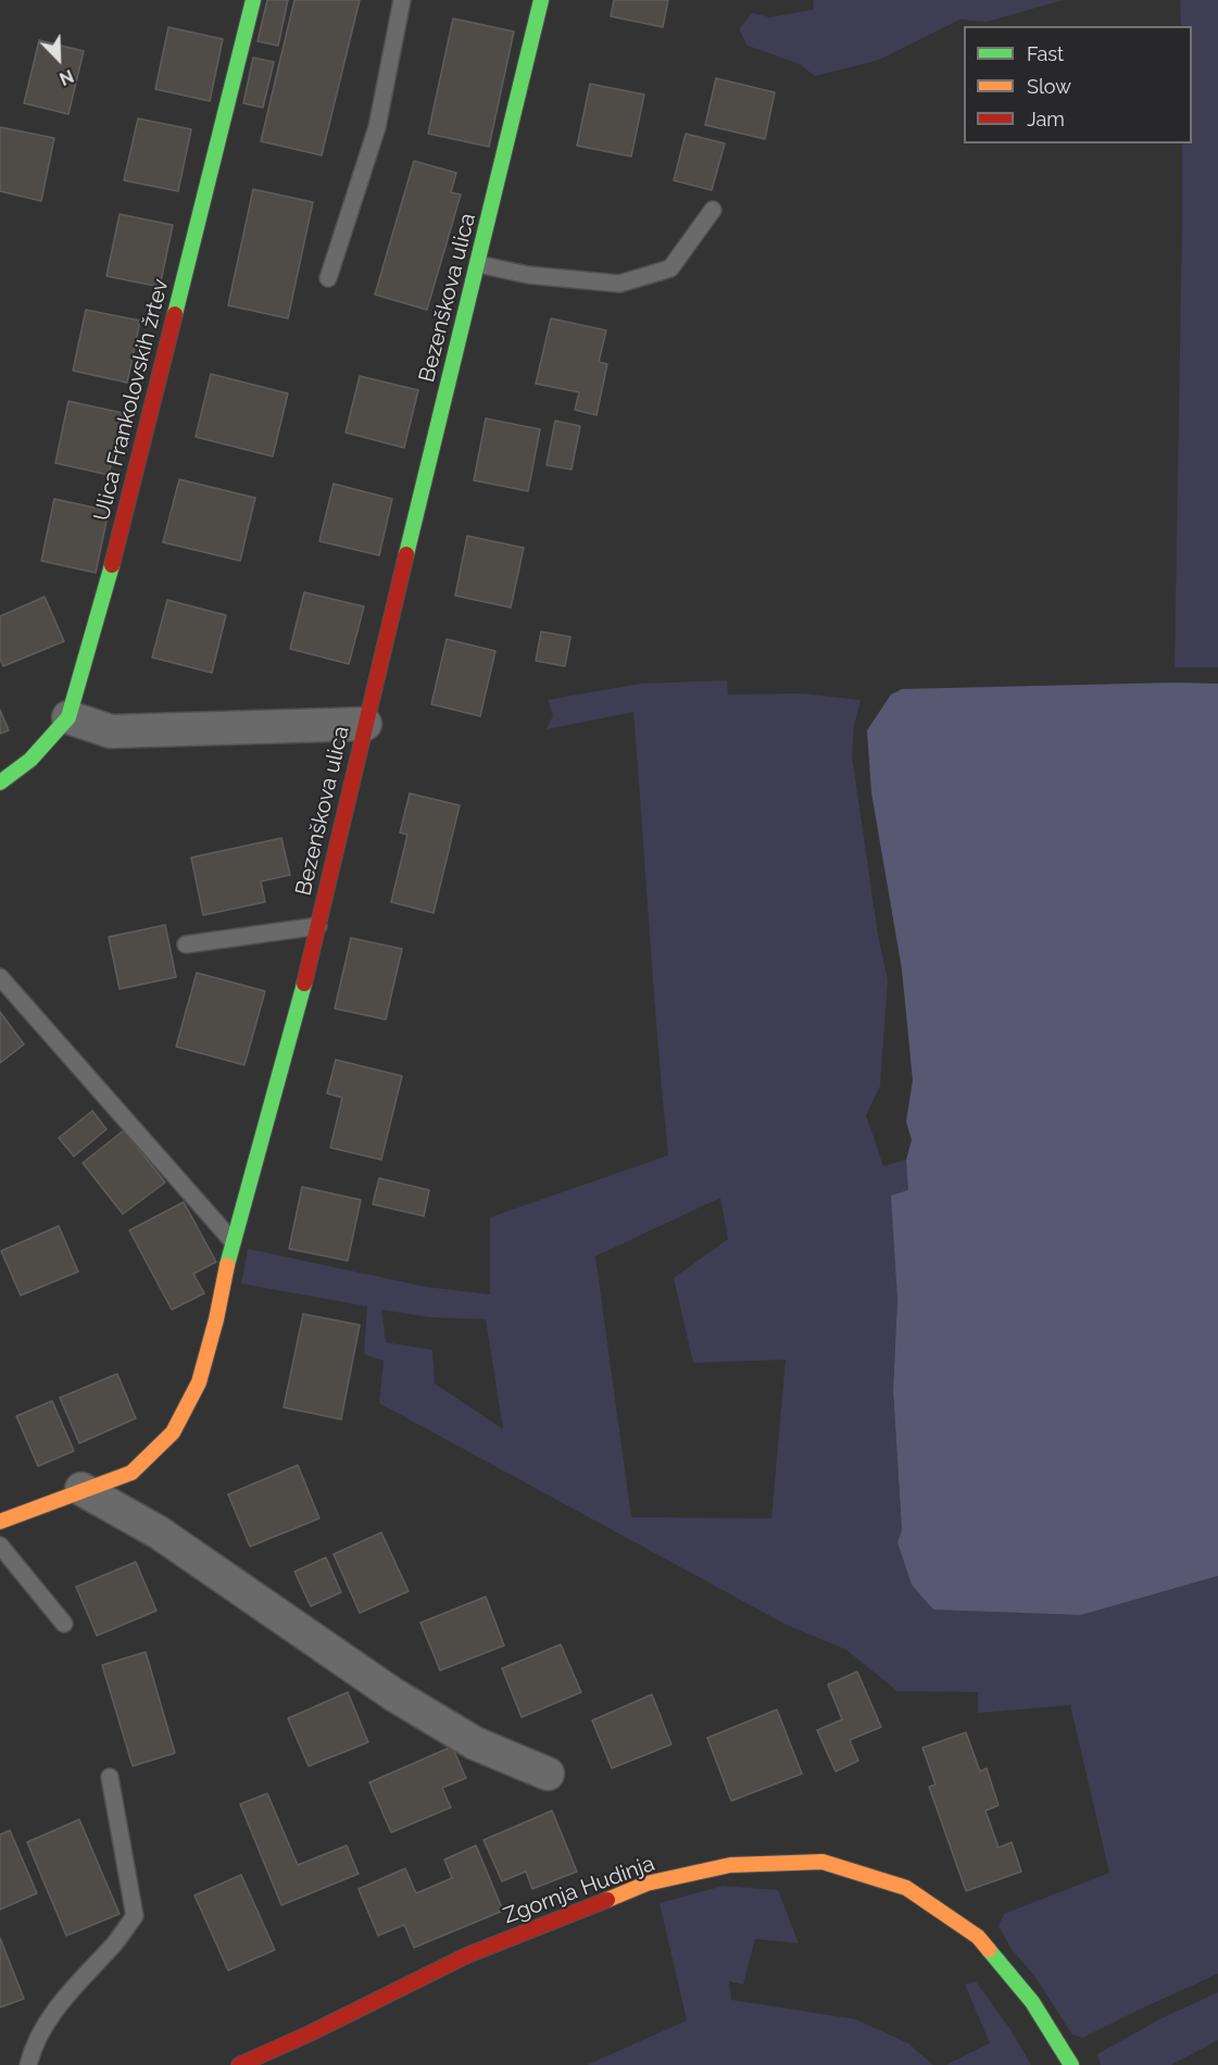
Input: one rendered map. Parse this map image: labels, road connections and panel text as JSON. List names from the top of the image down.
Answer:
{
  "streets": {
    "street": ["Bezenškova ulica", "Ulica Frankolovskih žrtev", "Zgornja Hudinja"]
  },
  "legend": ["Fast", "Slow", "Jam"],
  "north": "bottom right"
}
